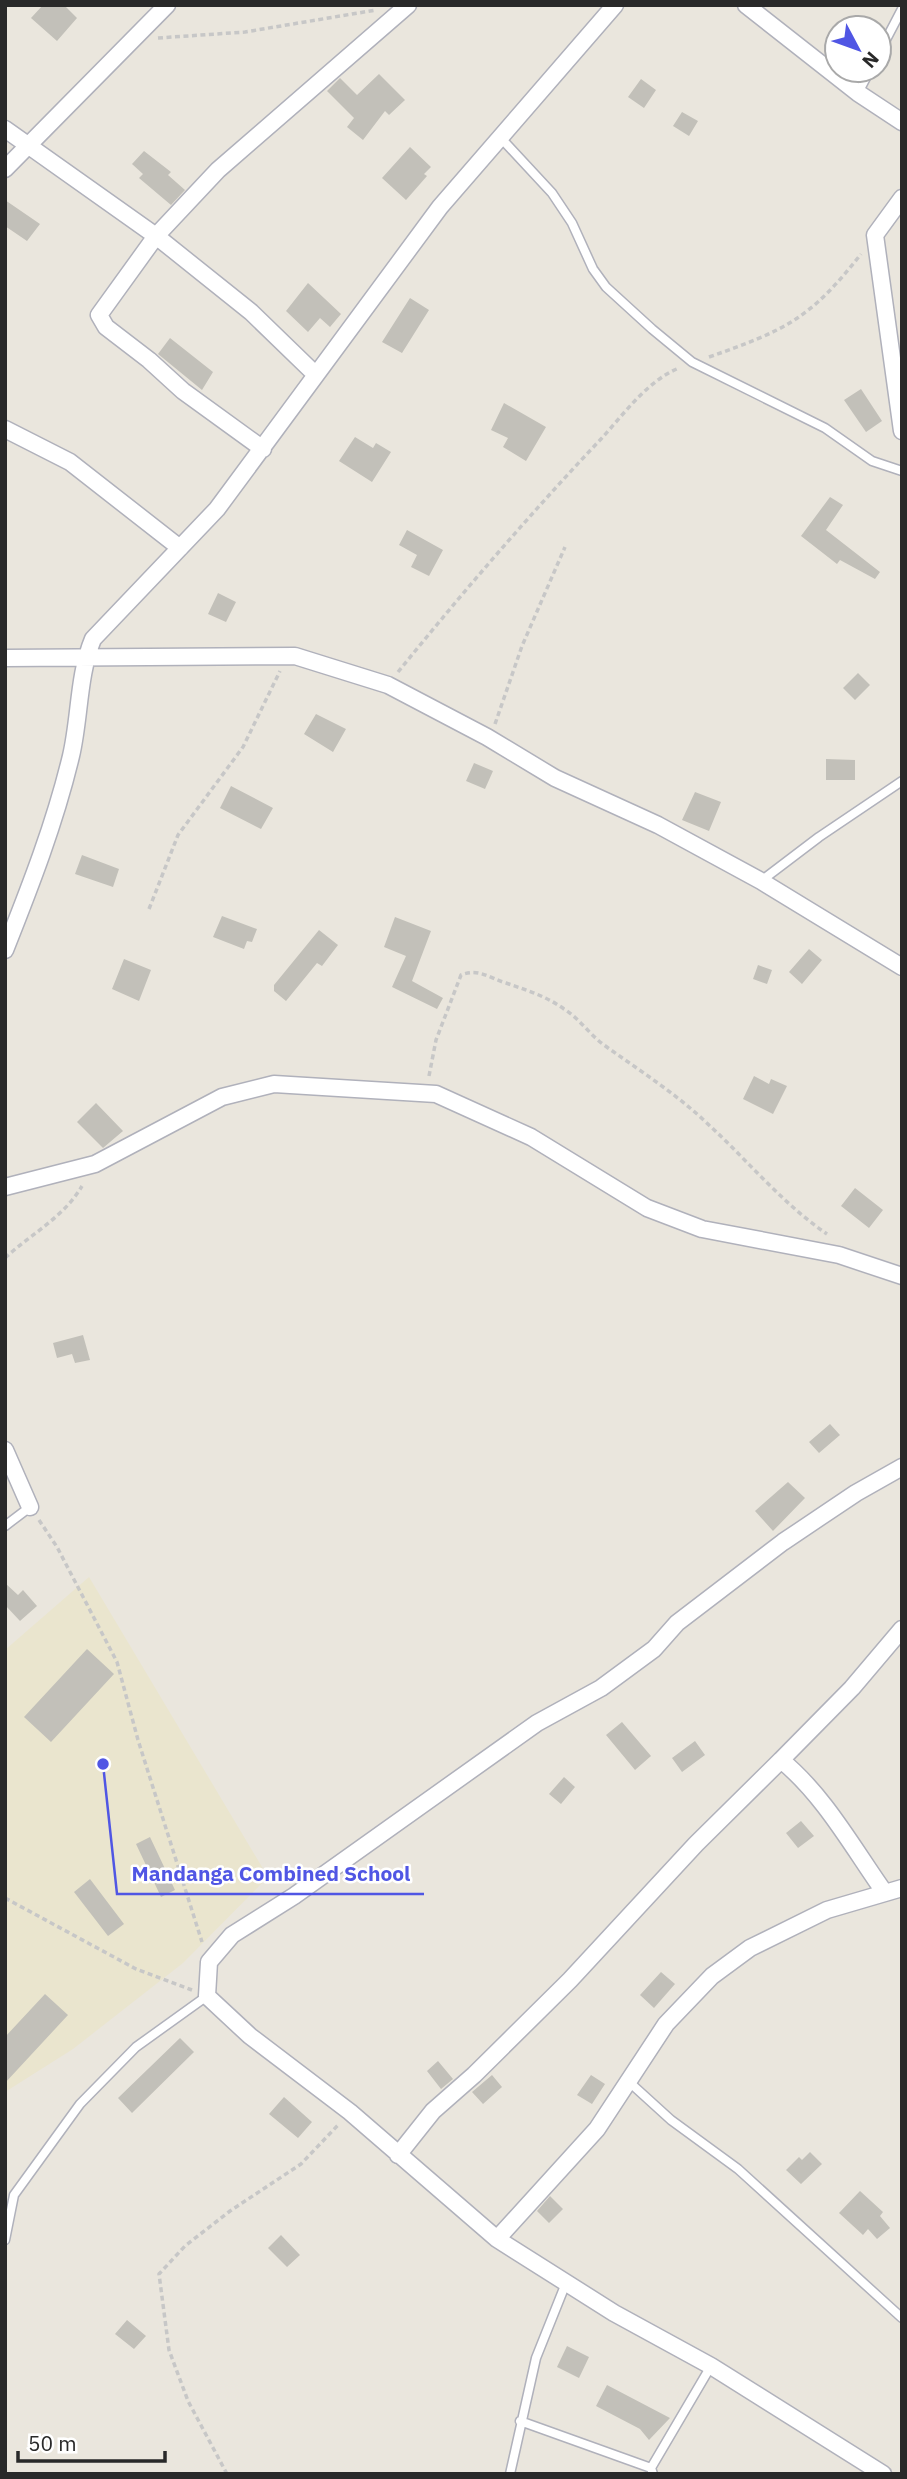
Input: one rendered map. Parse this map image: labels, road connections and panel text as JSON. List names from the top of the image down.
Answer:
{
  "places": ["Mandanga Combined School"],
  "scale_bar": "50 m",
  "north": "bottom right"
}
